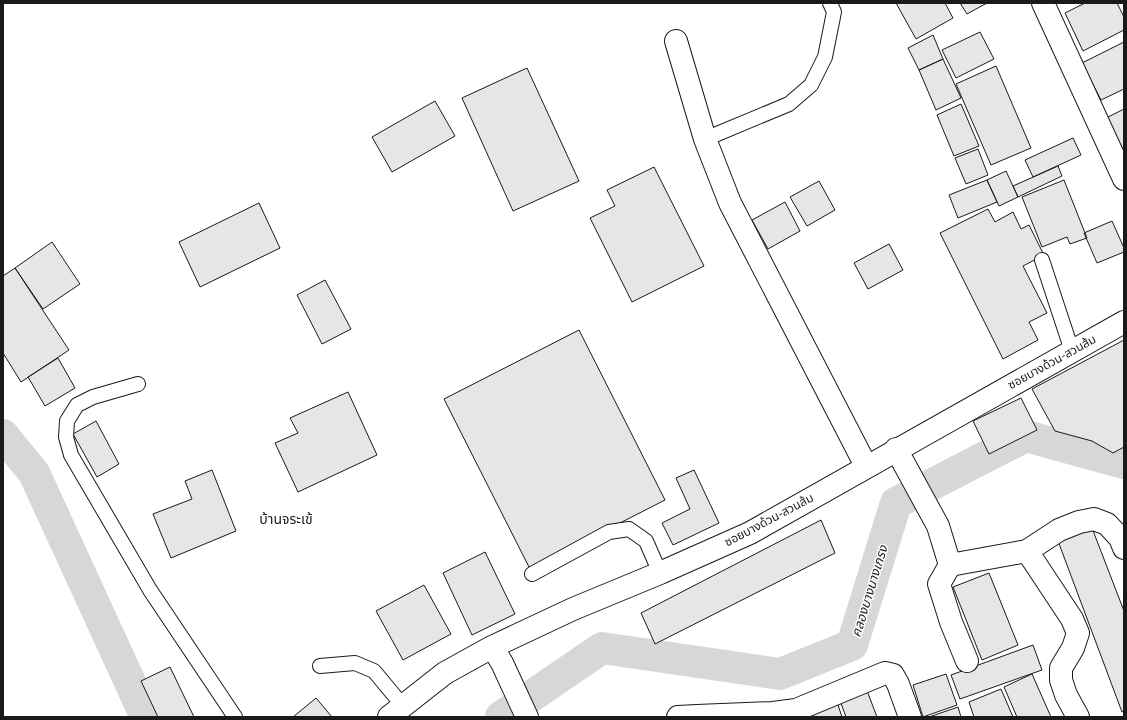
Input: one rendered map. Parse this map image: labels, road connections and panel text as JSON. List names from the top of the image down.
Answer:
{
  "streets": {
    "street": ["ซอยบางด้วน-สวนส้ม"]
  },
  "districts": ["บ้านจระเข้"],
  "water": ["คลองบางนางเกรง"]
}
